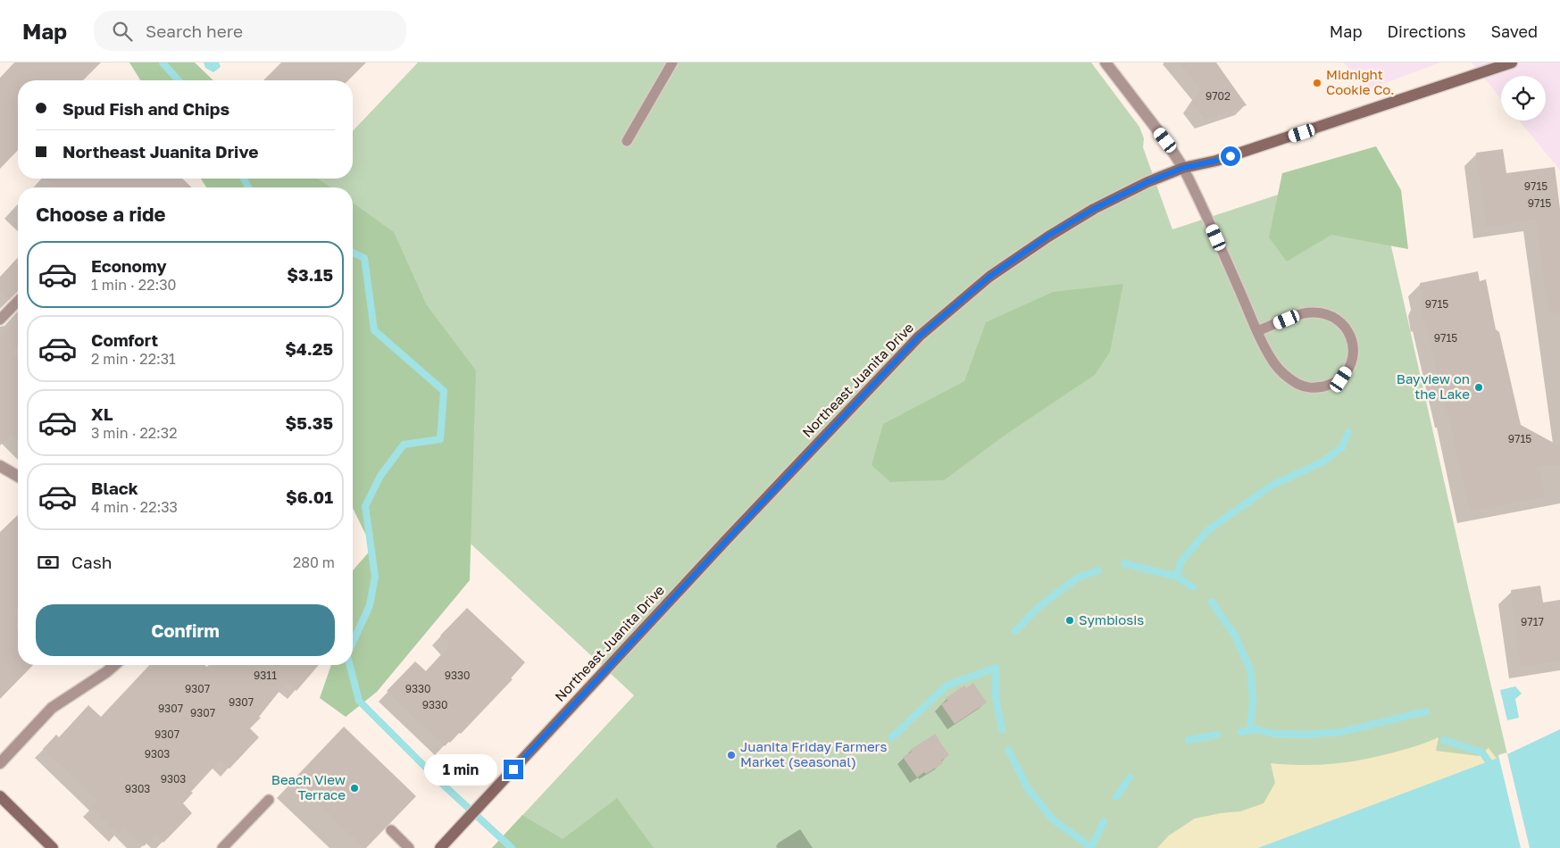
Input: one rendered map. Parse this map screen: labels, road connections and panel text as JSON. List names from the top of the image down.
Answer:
{
  "streets": {
    "main road": ["Northeast Juanita Drive"]
  },
  "places": [
    "Midnight Cookie Co.",
    "Bayview on the Lake",
    "Symbiosis",
    "Juanita Friday Farmers Market (seasonal)",
    "Beach View Terrace"
  ],
  "house_numbers": [
    "9702",
    "9715",
    "9715",
    "9715",
    "9715",
    "9715",
    "9717",
    "9311",
    "9330",
    "9307",
    "9330",
    "9307",
    "9330",
    "9307",
    "9307",
    "9307",
    "9303",
    "9303",
    "9303"
  ],
  "page": {
    "header": "Map",
    "search": "Search here",
    "nav": ["Map", "Directions", "Saved"],
    "banner": ["Spud Fish and Chips", "Northeast Juanita Drive"],
    "heading": "Choose a ride",
    "list": [
      {
        "name": "Economy",
        "note": "1 min · 22:30",
        "value": "$3.15"
      },
      {
        "name": "Comfort",
        "note": "2 min · 22:31",
        "value": "$4.25"
      },
      {
        "name": "XL",
        "note": "3 min · 22:32",
        "value": "$5.35"
      },
      {
        "name": "Black",
        "note": "4 min · 22:33",
        "value": "$6.01"
      }
    ],
    "pay": ["Cash", "280 m"],
    "buttons": "Confirm",
    "bubble": "1 min"
  }
}
